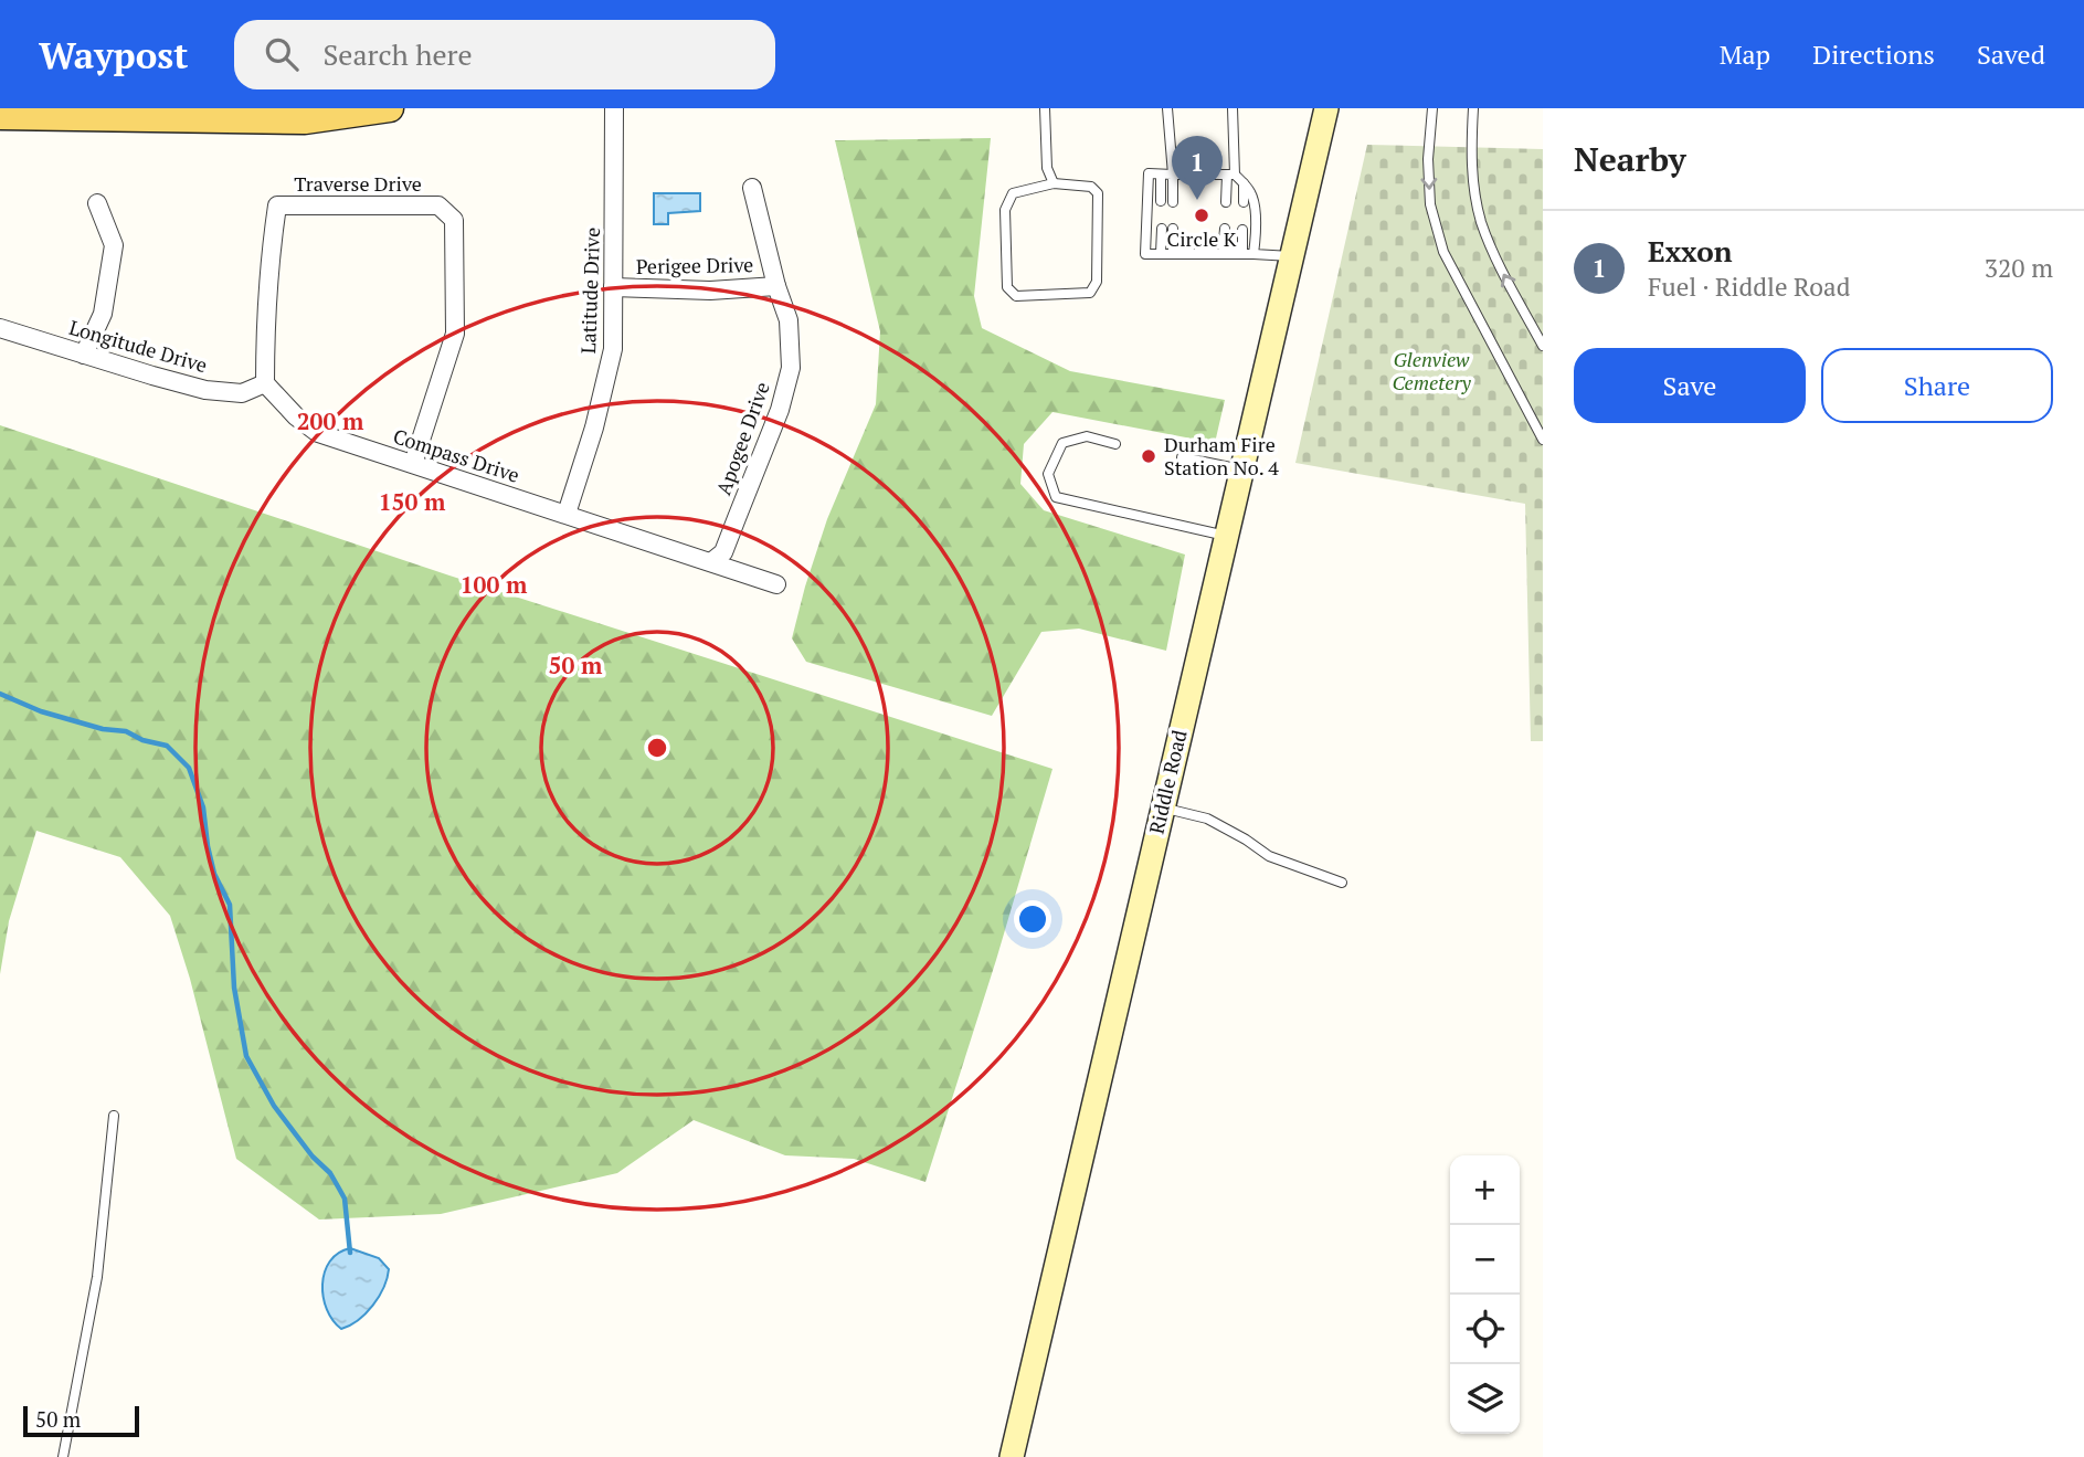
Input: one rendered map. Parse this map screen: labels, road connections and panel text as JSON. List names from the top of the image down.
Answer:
{
  "streets": {
    "main road": ["Riddle Road"],
    "street": [
      "Traverse Drive",
      "Perigee Drive",
      "Latitude Drive",
      "Longitude Drive",
      "Apogee Drive",
      "Compass Drive"
    ]
  },
  "crossings": [
    ["Traverse Drive", "Longitude Drive"],
    ["Traverse Drive", "Compass Drive"],
    ["Perigee Drive", "Latitude Drive"],
    ["Perigee Drive", "Apogee Drive"],
    ["Latitude Drive", "Compass Drive"],
    ["Longitude Drive", "Compass Drive"],
    ["Apogee Drive", "Compass Drive"]
  ],
  "parks": ["Glenview Cemetery"],
  "places": ["Circle K", "Durham Fire Station No. 4"],
  "scale_bar": "50 m",
  "page": {
    "header": "Waypost",
    "search": "Search here",
    "nav": ["Map", "Directions", "Saved"],
    "heading": "Nearby",
    "pins": "1",
    "list": [
      {
        "mark": "1",
        "name": "Exxon",
        "note": "Fuel · Riddle Road",
        "value": "320 m"
      }
    ],
    "buttons": ["Save", "Share"],
    "map_buttons": ["+", "−"],
    "scale": "50 m"
  },
  "rings": [
    "200 m",
    "150 m",
    "100 m",
    "50 m"
  ]
}
